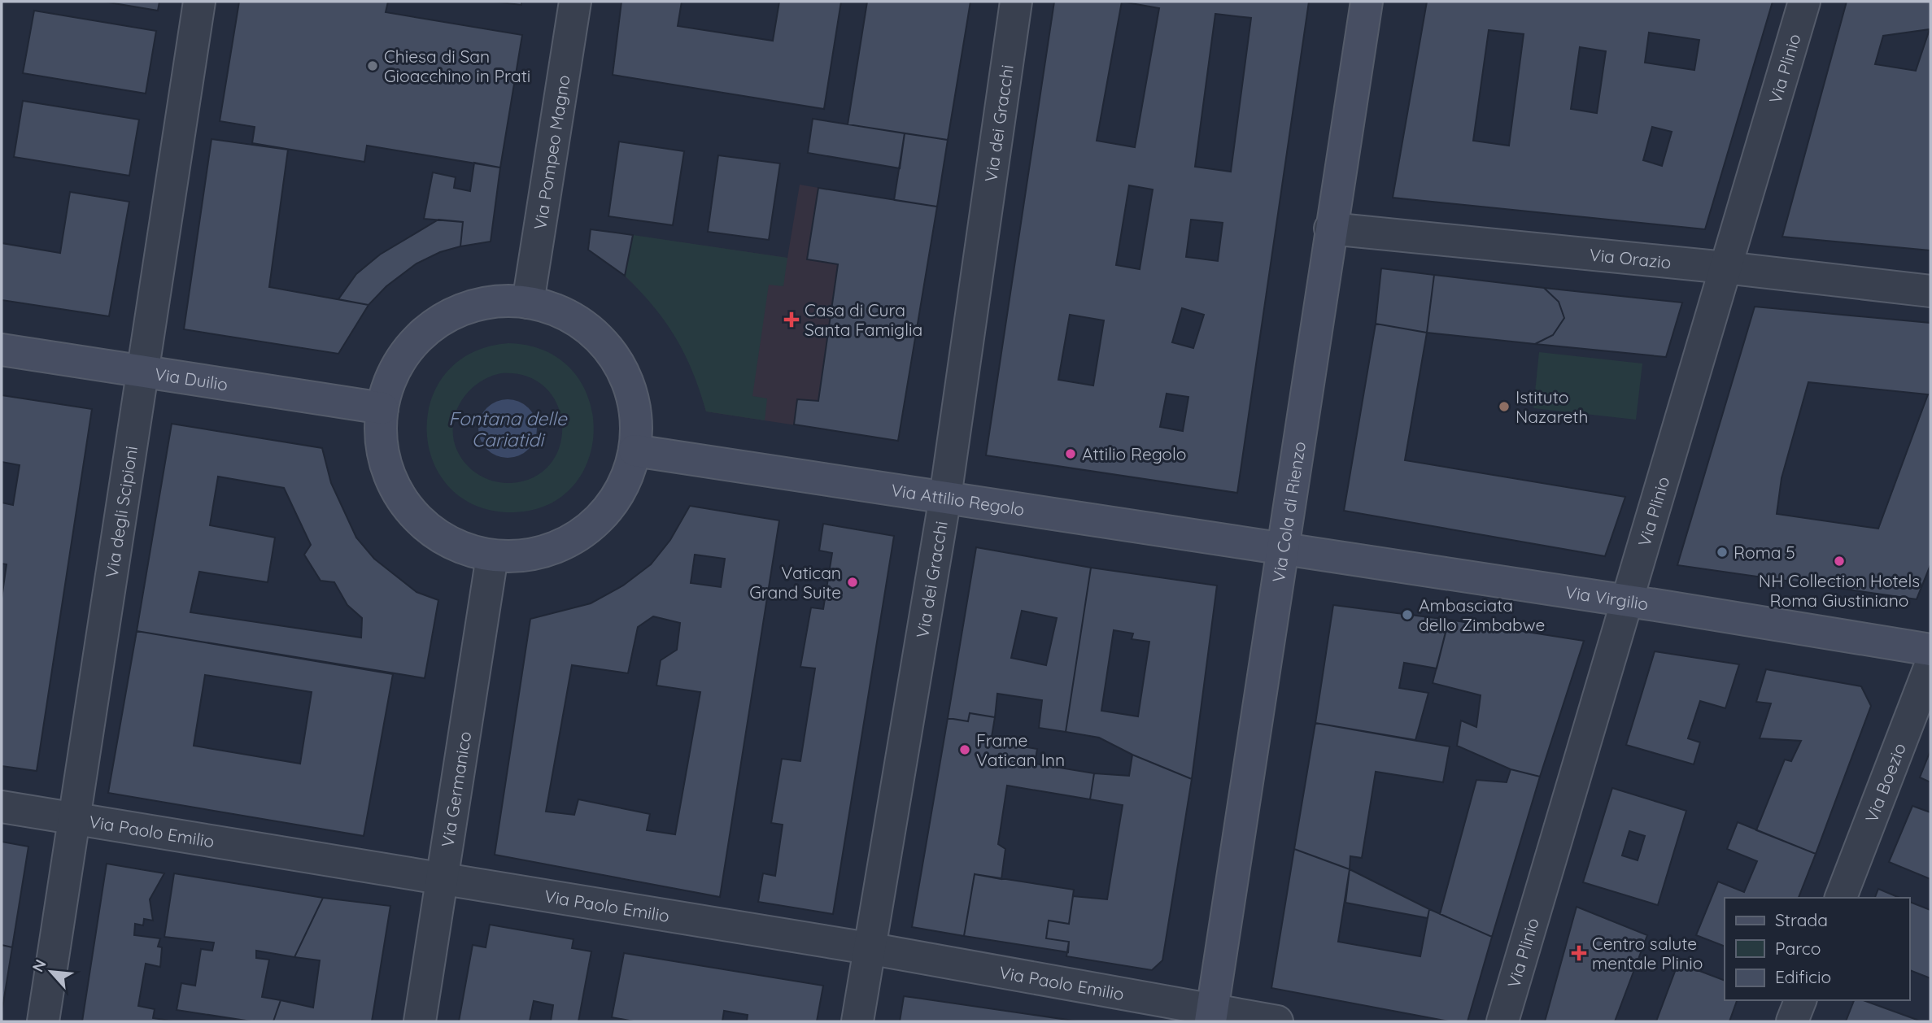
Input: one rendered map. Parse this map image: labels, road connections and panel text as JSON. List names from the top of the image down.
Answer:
{
  "streets": {
    "street": [
      "Via Plinio",
      "Via dei Gracchi",
      "Via Pompeo Magno",
      "Via Orazio",
      "Via Duilio",
      "Via Attilio Regolo",
      "Via degli Scipioni",
      "Via Cola di Rienzo",
      "Via Virgilio",
      "Via Boezio",
      "Via Germanico",
      "Via Paolo Emilio"
    ]
  },
  "crossings": [
    ["Via Plinio", "Via Orazio"],
    ["Via Plinio", "Via Virgilio"],
    ["Via dei Gracchi", "Via Attilio Regolo"],
    ["Via dei Gracchi", "Via Paolo Emilio"],
    ["Via Orazio", "Via Cola di Rienzo"],
    ["Via Duilio", "Via degli Scipioni"],
    ["Via Attilio Regolo", "Via Cola di Rienzo"],
    ["Via Attilio Regolo", "Via Virgilio"],
    ["Via degli Scipioni", "Via Paolo Emilio"],
    ["Via Cola di Rienzo", "Via Virgilio"],
    ["Via Cola di Rienzo", "Via Paolo Emilio"],
    ["Via Germanico", "Via Paolo Emilio"]
  ],
  "water": ["Fontana delle Cariatidi"],
  "places": {
    "other": [
      "Chiesa di San Gioacchino in Prati",
      "Istituto Nazareth",
      "Attilio Regolo",
      "Roma 5",
      "NH Collection Hotels Roma Giustiniano",
      "Vatican Grand Suite",
      "Ambasciata dello Zimbabwe",
      "Frame Vatican Inn"
    ],
    "health": ["Casa di Cura Santa Famiglia", "Centro salute mentale Plinio"]
  },
  "legend": ["Strada", "Parco", "Edificio"],
  "north": "top left"
}
